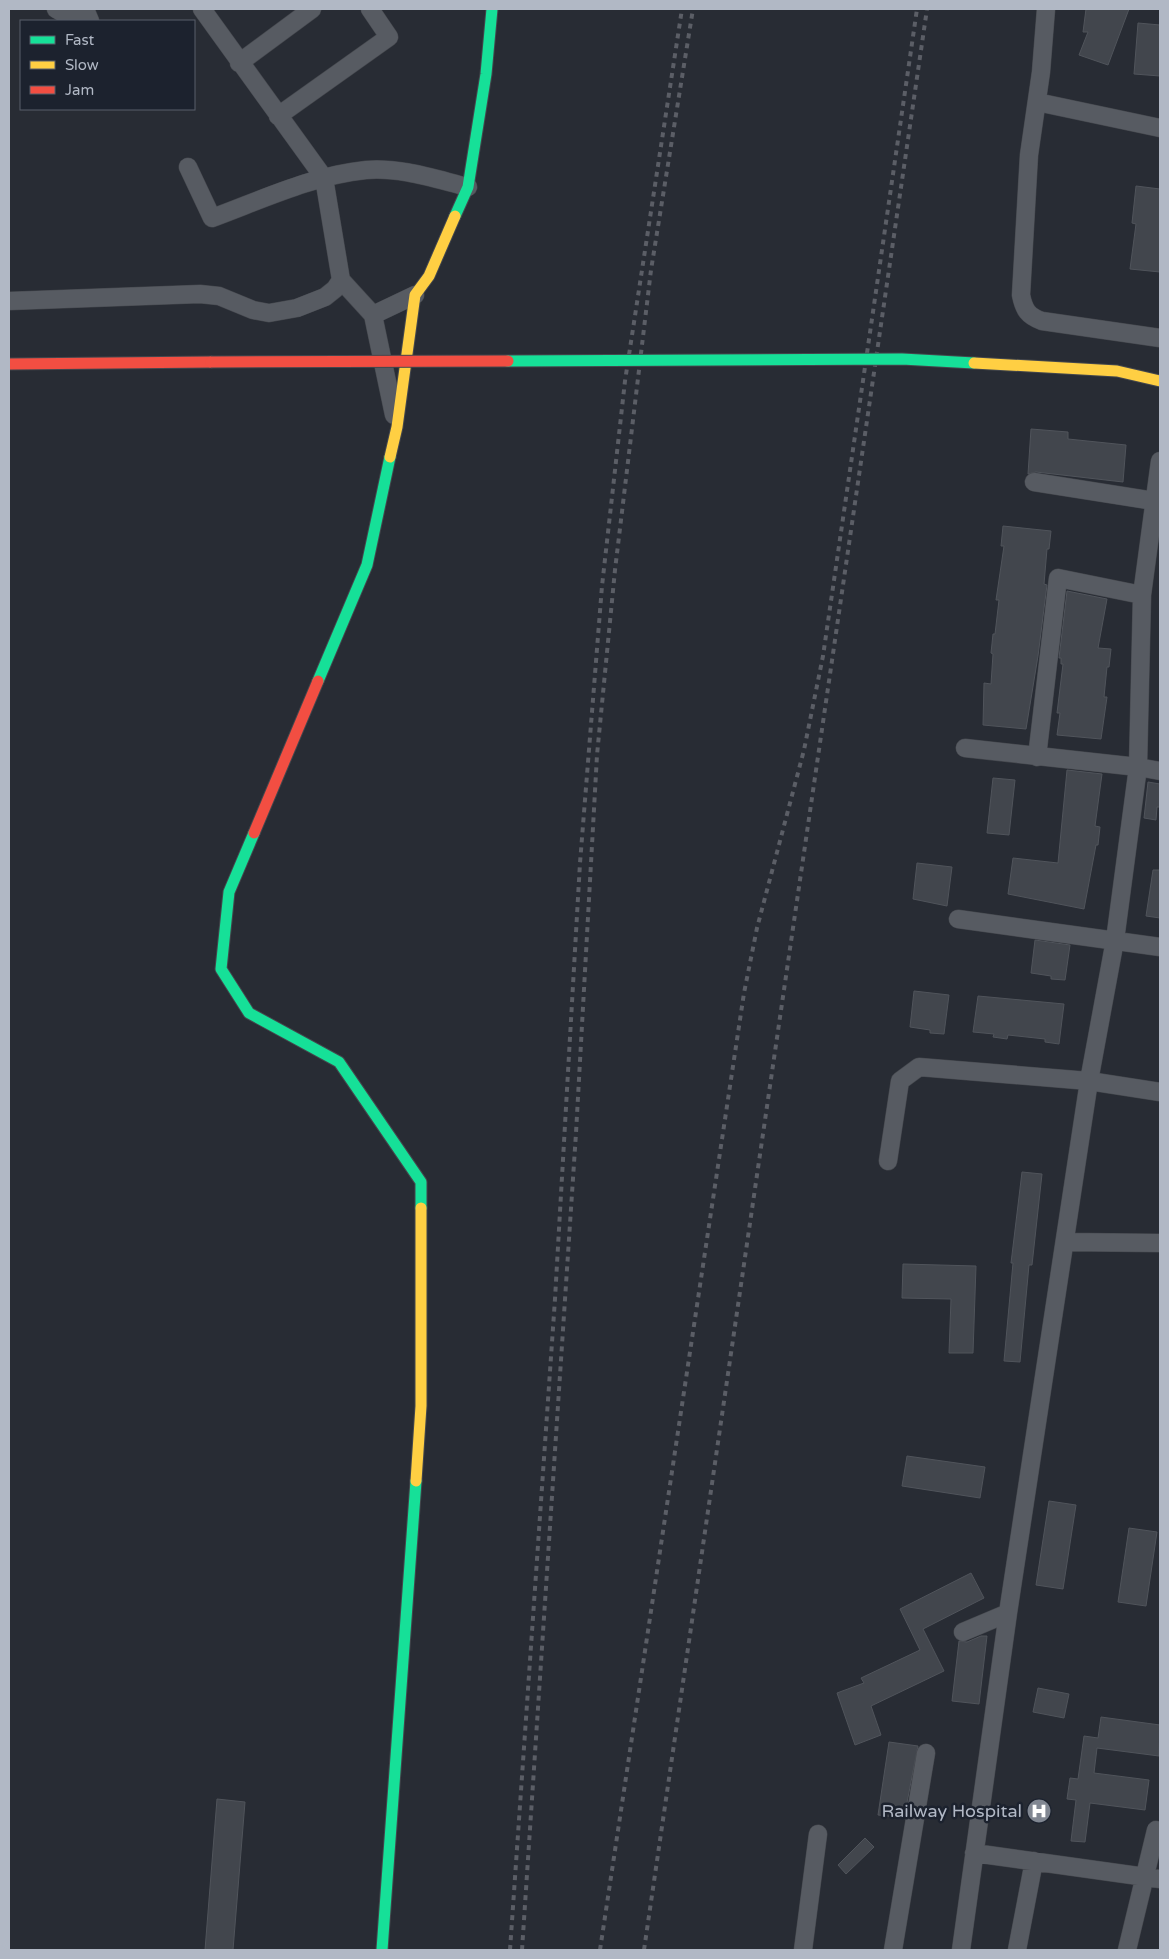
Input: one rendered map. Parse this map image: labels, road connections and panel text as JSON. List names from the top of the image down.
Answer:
{
  "places": {
    "hospital": ["Railway Hospital"]
  },
  "legend": ["Fast", "Slow", "Jam"]
}
